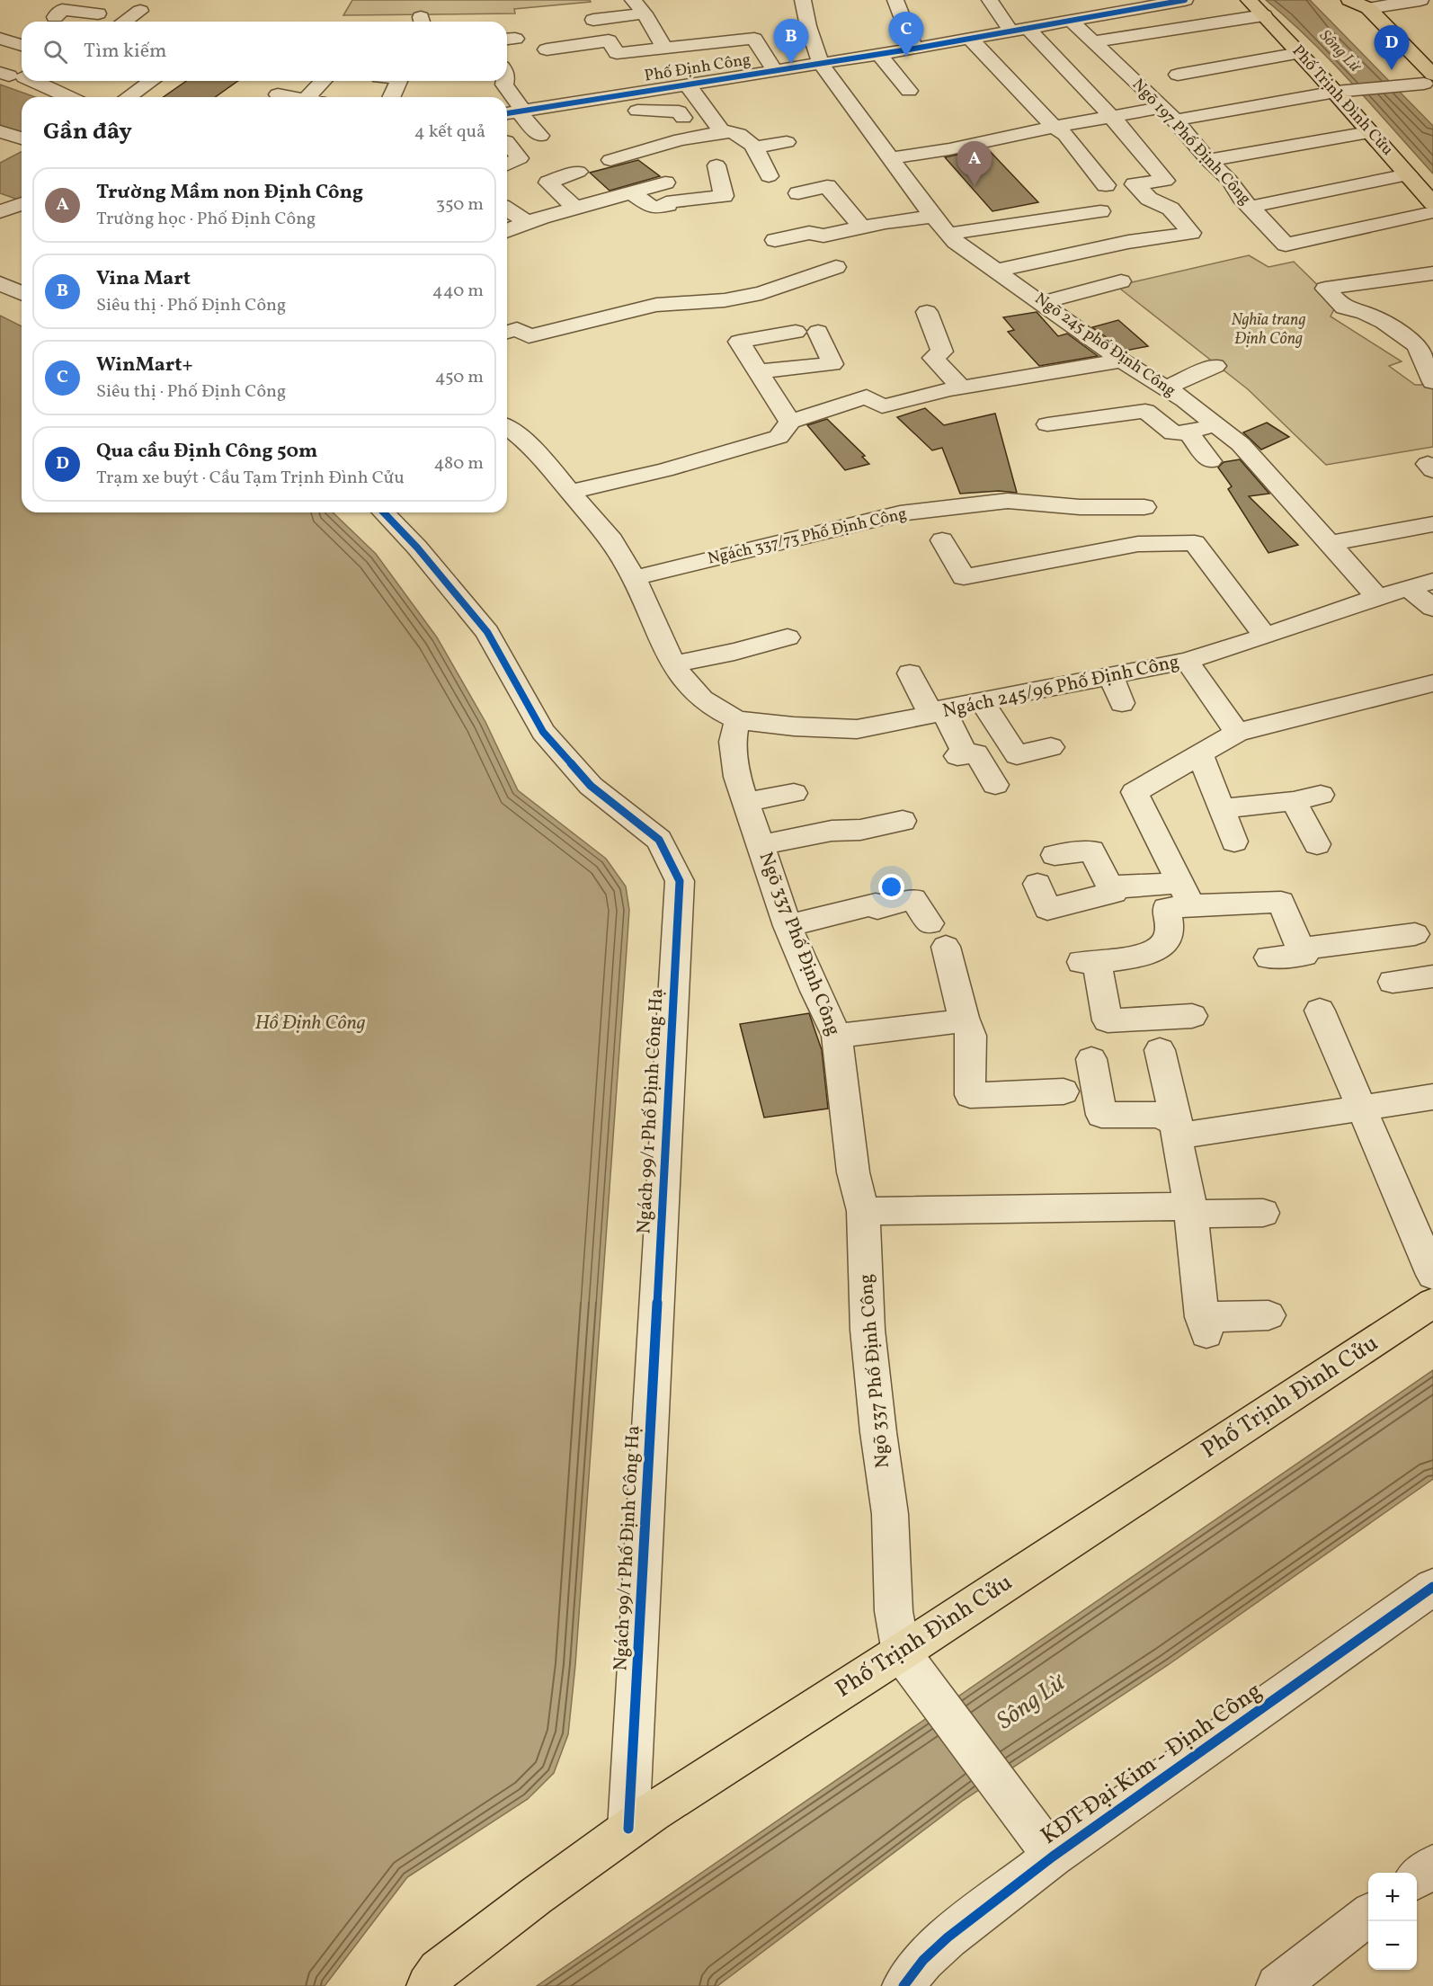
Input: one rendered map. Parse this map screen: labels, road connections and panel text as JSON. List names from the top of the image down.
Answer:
{
  "streets": {
    "main road": ["Phố Trịnh Đình Cửu"],
    "street": [
      "Phố Định Công",
      "Ngõ 197 Phố Định Công",
      "Ngõ 245 phố Định Công",
      "Ngách 337/73 Phố Định Công",
      "Ngách 245/96 Phố Định Công",
      "Ngõ 337 Phố Định Công",
      "Ngách 99/1 Phố Định Công Hạ",
      "KĐT Đại Kim - Định Công"
    ]
  },
  "crossings": [
    ["Phố Định Công", "Ngõ 197 Phố Định Công"],
    ["Phố Định Công", "Ngõ 245 phố Định Công"],
    ["Phố Trịnh Đình Cửu", "Ngõ 337 Phố Định Công"],
    ["Phố Trịnh Đình Cửu", "Ngách 99/1 Phố Định Công Hạ"],
    ["Ngõ 245 phố Định Công", "Ngách 245/96 Phố Định Công"],
    ["Ngách 245/96 Phố Định Công", "Ngõ 337 Phố Định Công"]
  ],
  "water": ["Sông Lừ", "Hồ Định Công"],
  "parks": ["Nghĩa trang Định Công"],
  "page": {
    "pins": [
      "C",
      "B",
      "D",
      "A"
    ],
    "search": "Tìm kiếm",
    "heading": ["Gần đây", "4 kết quả"],
    "list": [
      {
        "mark": "A",
        "name": "Trường Mầm non Định Công",
        "note": "Trường học · Phố Định Công",
        "value": "350 m"
      },
      {
        "mark": "B",
        "name": "Vina Mart",
        "note": "Siêu thị · Phố Định Công",
        "value": "440 m"
      },
      {
        "mark": "C",
        "name": "WinMart+",
        "note": "Siêu thị · Phố Định Công",
        "value": "450 m"
      },
      {
        "mark": "D",
        "name": "Qua cầu Định Công 50m",
        "note": "Trạm xe buýt · Cầu Tạm Trịnh Đình Cửu",
        "value": "480 m"
      }
    ],
    "map_buttons": ["+", "−"]
  }
}
